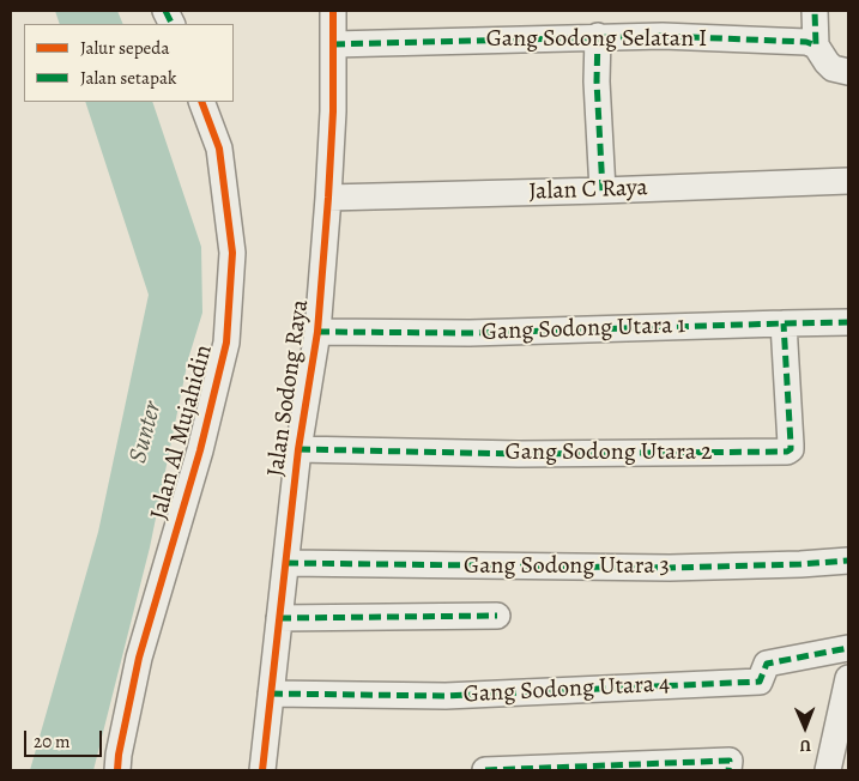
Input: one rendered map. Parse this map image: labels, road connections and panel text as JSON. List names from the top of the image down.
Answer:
{
  "streets": {
    "street": [
      "Gang Sodong Selatan I",
      "Jalan C Raya",
      "Gang Sodong Utara 1",
      "Jalan Sodong Raya",
      "Jalan Al Mujahidin",
      "Gang Sodong Utara 2",
      "Gang Sodong Utara 3",
      "Gang Sodong Utara 4"
    ]
  },
  "crossings": [
    ["Gang Sodong Selatan I", "Jalan Sodong Raya"],
    ["Jalan C Raya", "Jalan Sodong Raya"],
    ["Gang Sodong Utara 1", "Jalan Sodong Raya"],
    ["Gang Sodong Utara 1", "Gang Sodong Utara 2"],
    ["Jalan Sodong Raya", "Gang Sodong Utara 2"],
    ["Jalan Sodong Raya", "Gang Sodong Utara 3"],
    ["Jalan Sodong Raya", "Gang Sodong Utara 4"]
  ],
  "water": ["Sunter"],
  "legend": ["Jalur sepeda", "Jalan setapak"],
  "scale_bar": "20 m",
  "north": "bottom"
}
